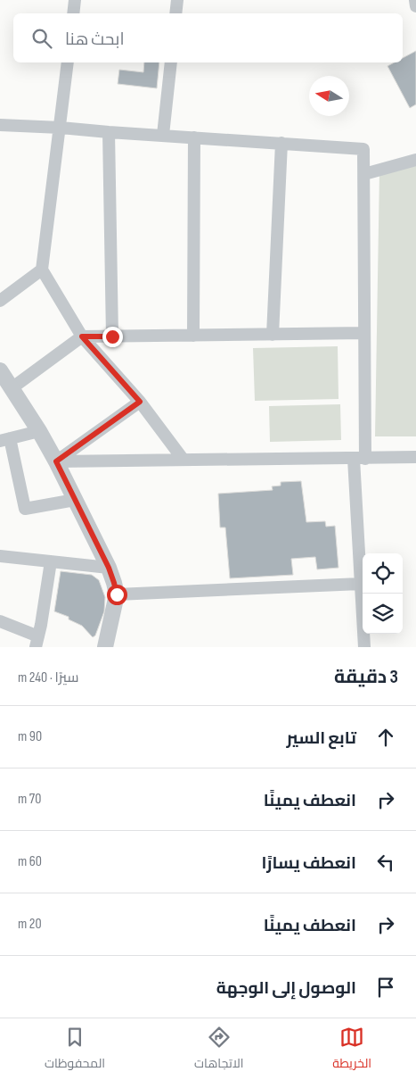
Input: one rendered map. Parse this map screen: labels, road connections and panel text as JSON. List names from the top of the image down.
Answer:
{
  "north": "left",
  "page": {
    "search": "ابحث هنا",
    "heading": ["3 دقيقة", "سيرًا · 240 m"],
    "list": [
      ["تابع السير", "90 m"],
      ["انعطف يمينًا", "70 m"],
      ["انعطف يسارًا", "60 m"],
      ["انعطف يمينًا", "20 m"],
      "الوصول إلى الوجهة"
    ],
    "nav": ["الخريطة", "الاتجاهات", "المحفوظات"]
  }
}
